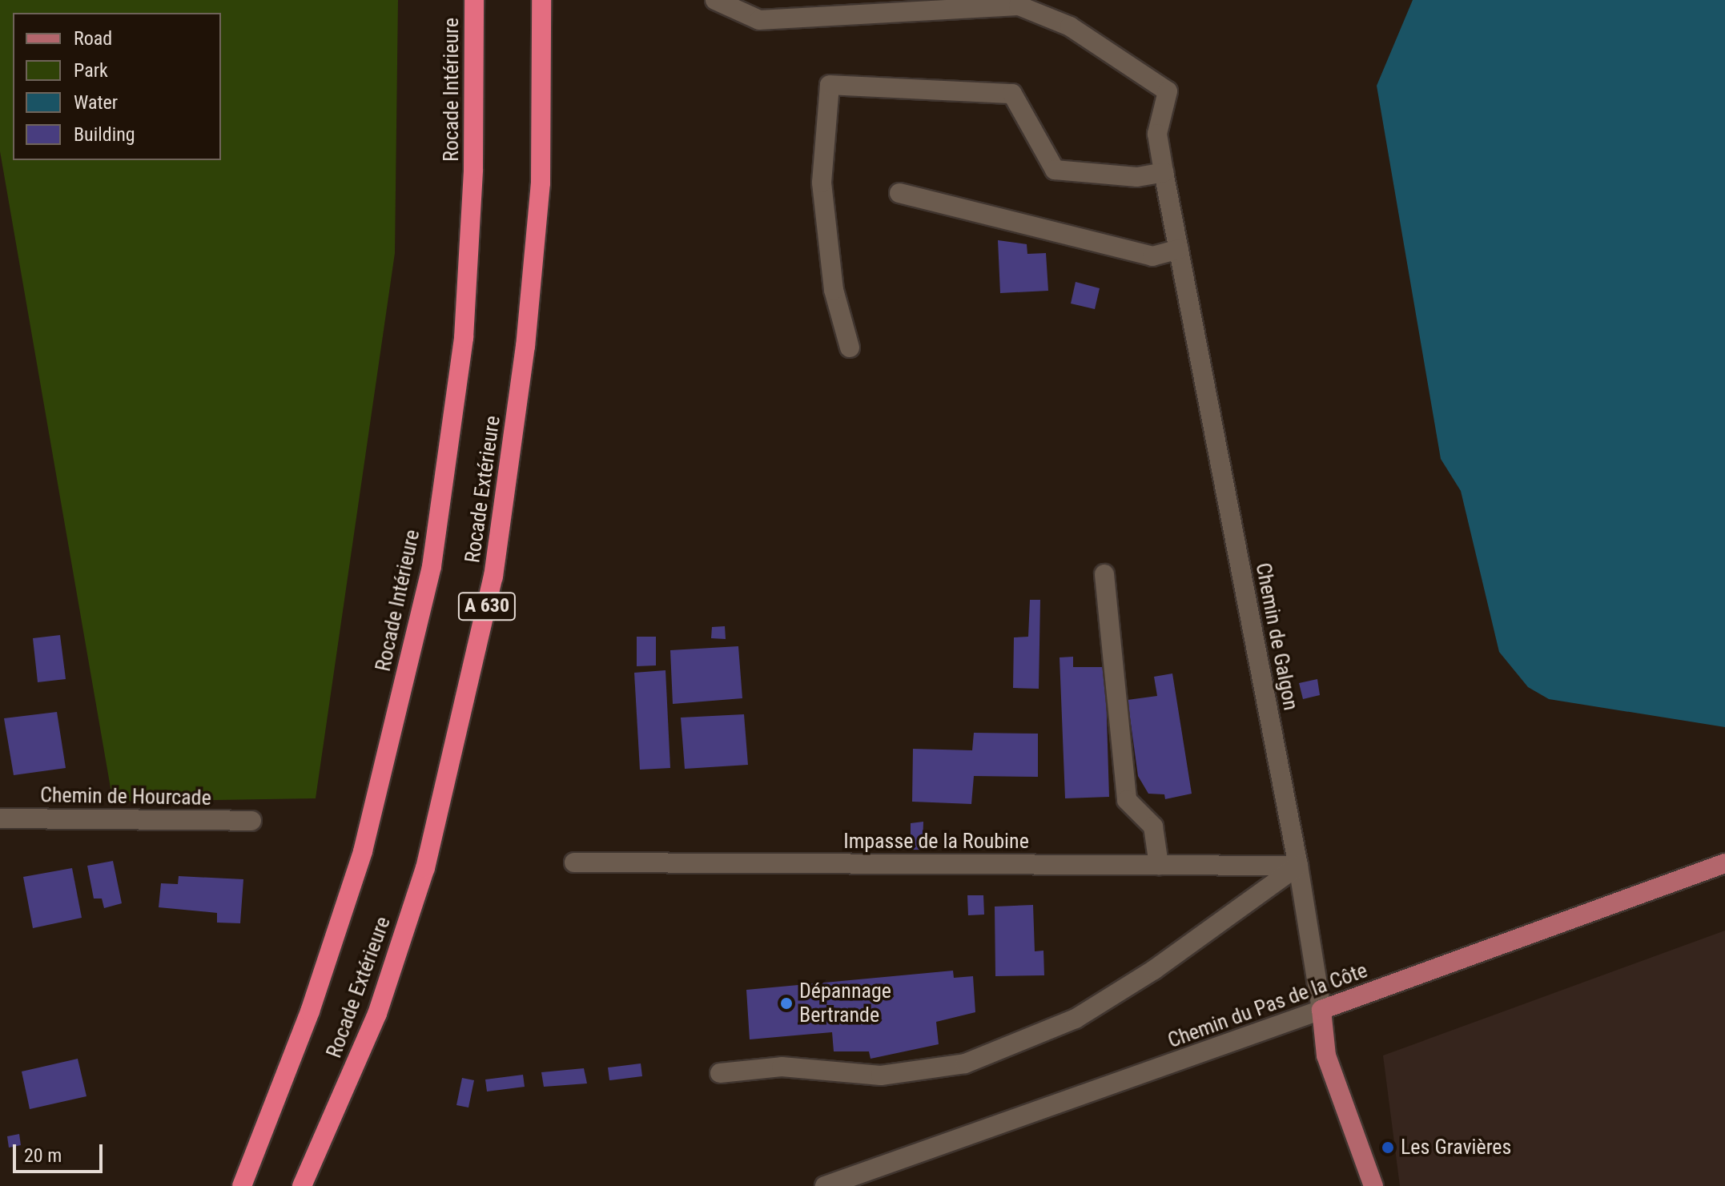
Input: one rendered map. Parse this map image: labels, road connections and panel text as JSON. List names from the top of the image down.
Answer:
{
  "streets": {
    "highway": ["Rocade Intérieure", "Rocade Extérieure", "A 630"],
    "main road": ["Chemin de Galgon", "Chemin du Pas de la Côte"],
    "street": ["Chemin de Hourcade", "Impasse de la Roubine"]
  },
  "crossings": [
    ["Chemin de Galgon", "Impasse de la Roubine"],
    ["Chemin de Galgon", "Chemin du Pas de la Côte"]
  ],
  "places": ["Dépannage Bertrande", "Les Gravières"],
  "legend": [
    "Road",
    "Park",
    "Water",
    "Building"
  ],
  "scale_bar": "20 m"
}
